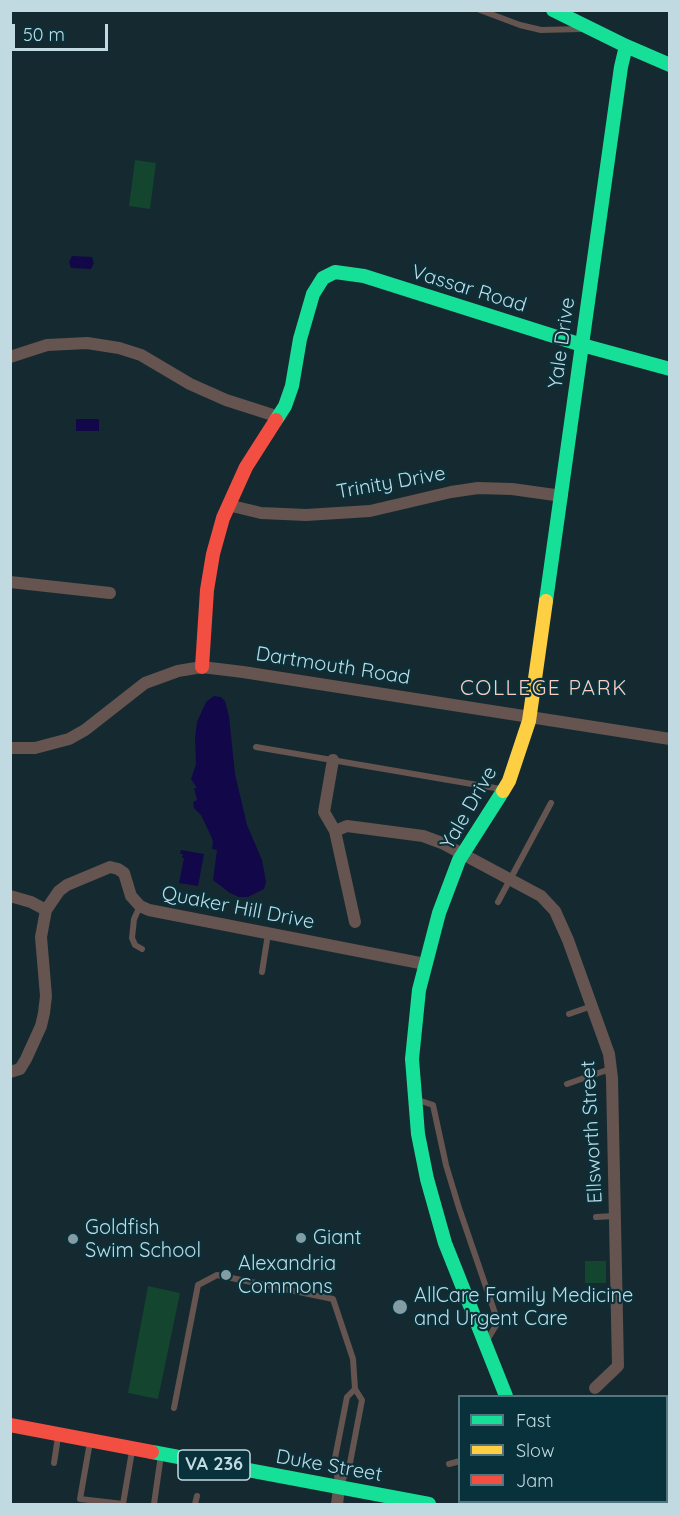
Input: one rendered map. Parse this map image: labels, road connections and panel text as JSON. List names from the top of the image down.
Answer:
{
  "streets": {
    "street": [
      "Vassar Road",
      "Yale Drive",
      "Trinity Drive",
      "Dartmouth Road",
      "Quaker Hill Drive",
      "Ellsworth Street",
      "VA 236",
      "Duke Street"
    ]
  },
  "crossings": [
    ["Vassar Road", "Yale Drive"],
    ["Yale Drive", "Trinity Drive"],
    ["Yale Drive", "Dartmouth Road"],
    ["Yale Drive", "Quaker Hill Drive"],
    ["Yale Drive", "Ellsworth Street"]
  ],
  "districts": ["COLLEGE PARK"],
  "places": [
    "Giant",
    "Goldfish Swim School",
    "Alexandria Commons",
    "AllCare Family Medicine and Urgent Care"
  ],
  "legend": ["Fast", "Slow", "Jam"],
  "scale_bar": "50 m"
}
